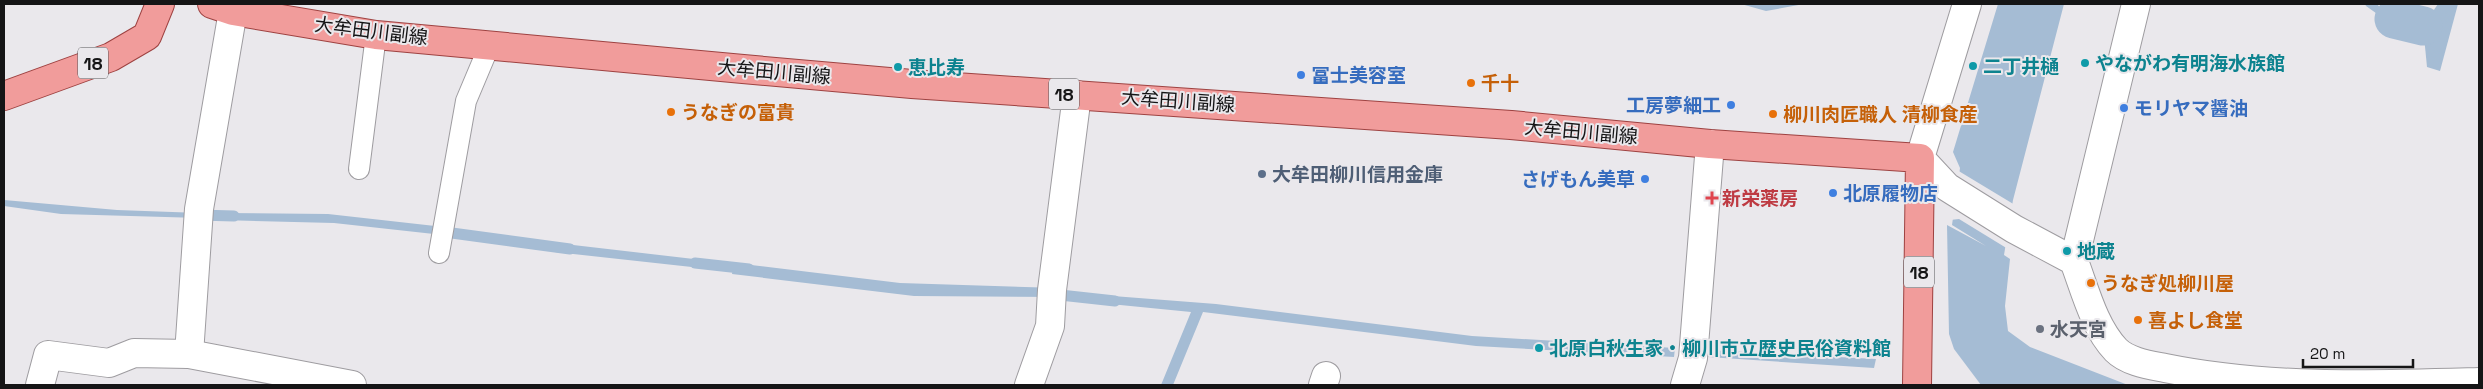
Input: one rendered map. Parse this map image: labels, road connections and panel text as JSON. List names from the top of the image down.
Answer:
{
  "streets": {
    "main road": ["大牟田川副線", "18"]
  },
  "crossings": [
    ["大牟田川副線", "18"]
  ],
  "places": {
    "other": [
      "やながわ有明海水族館",
      "二丁井樋",
      "恵比寿",
      "冨士美容室",
      "千十",
      "工房夢細工",
      "モリヤマ醤油",
      "うなぎの富貴",
      "柳川肉匠職人 清柳食産",
      "大牟田柳川信用金庫",
      "さげもん美草",
      "北原履物店",
      "地蔵",
      "うなぎ処柳川屋",
      "喜よし食堂",
      "水天宮",
      "北原白秋生家・柳川市立歴史民俗資料館"
    ],
    "health": ["新栄薬房"]
  },
  "scale_bar": "20 m"
}
